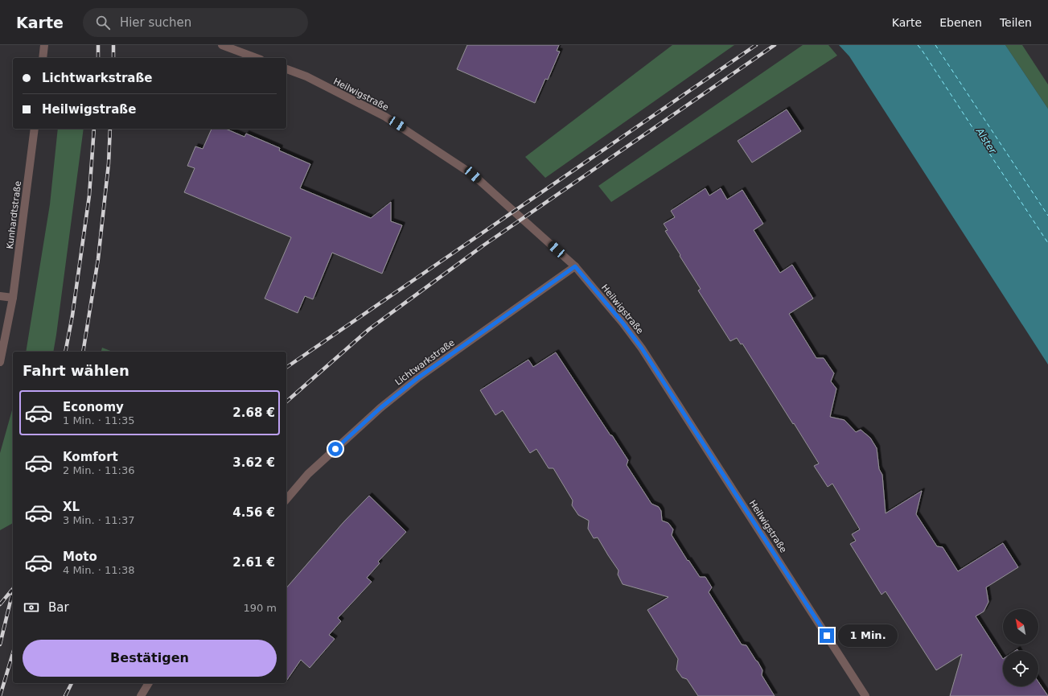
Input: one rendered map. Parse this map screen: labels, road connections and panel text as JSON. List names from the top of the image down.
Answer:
{
  "streets": {
    "street": ["Heilwigstraße", "Kunhardtstraße", "Lichtwarkstraße"]
  },
  "crossings": [
    ["Heilwigstraße", "Lichtwarkstraße"]
  ],
  "water": ["Alster"],
  "north": "top left",
  "page": {
    "header": "Karte",
    "search": "Hier suchen",
    "nav": ["Karte", "Ebenen", "Teilen"],
    "banner": ["Lichtwarkstraße", "Heilwigstraße"],
    "heading": "Fahrt wählen",
    "list": [
      {
        "name": "Economy",
        "note": "1 Min. · 11:35",
        "value": "2.68 €"
      },
      {
        "name": "Komfort",
        "note": "2 Min. · 11:36",
        "value": "3.62 €"
      },
      {
        "name": "XL",
        "note": "3 Min. · 11:37",
        "value": "4.56 €"
      },
      {
        "name": "Moto",
        "note": "4 Min. · 11:38",
        "value": "2.61 €"
      }
    ],
    "pay": ["Bar", "190 m"],
    "bubble": "1 Min.",
    "buttons": "Bestätigen"
  }
}
